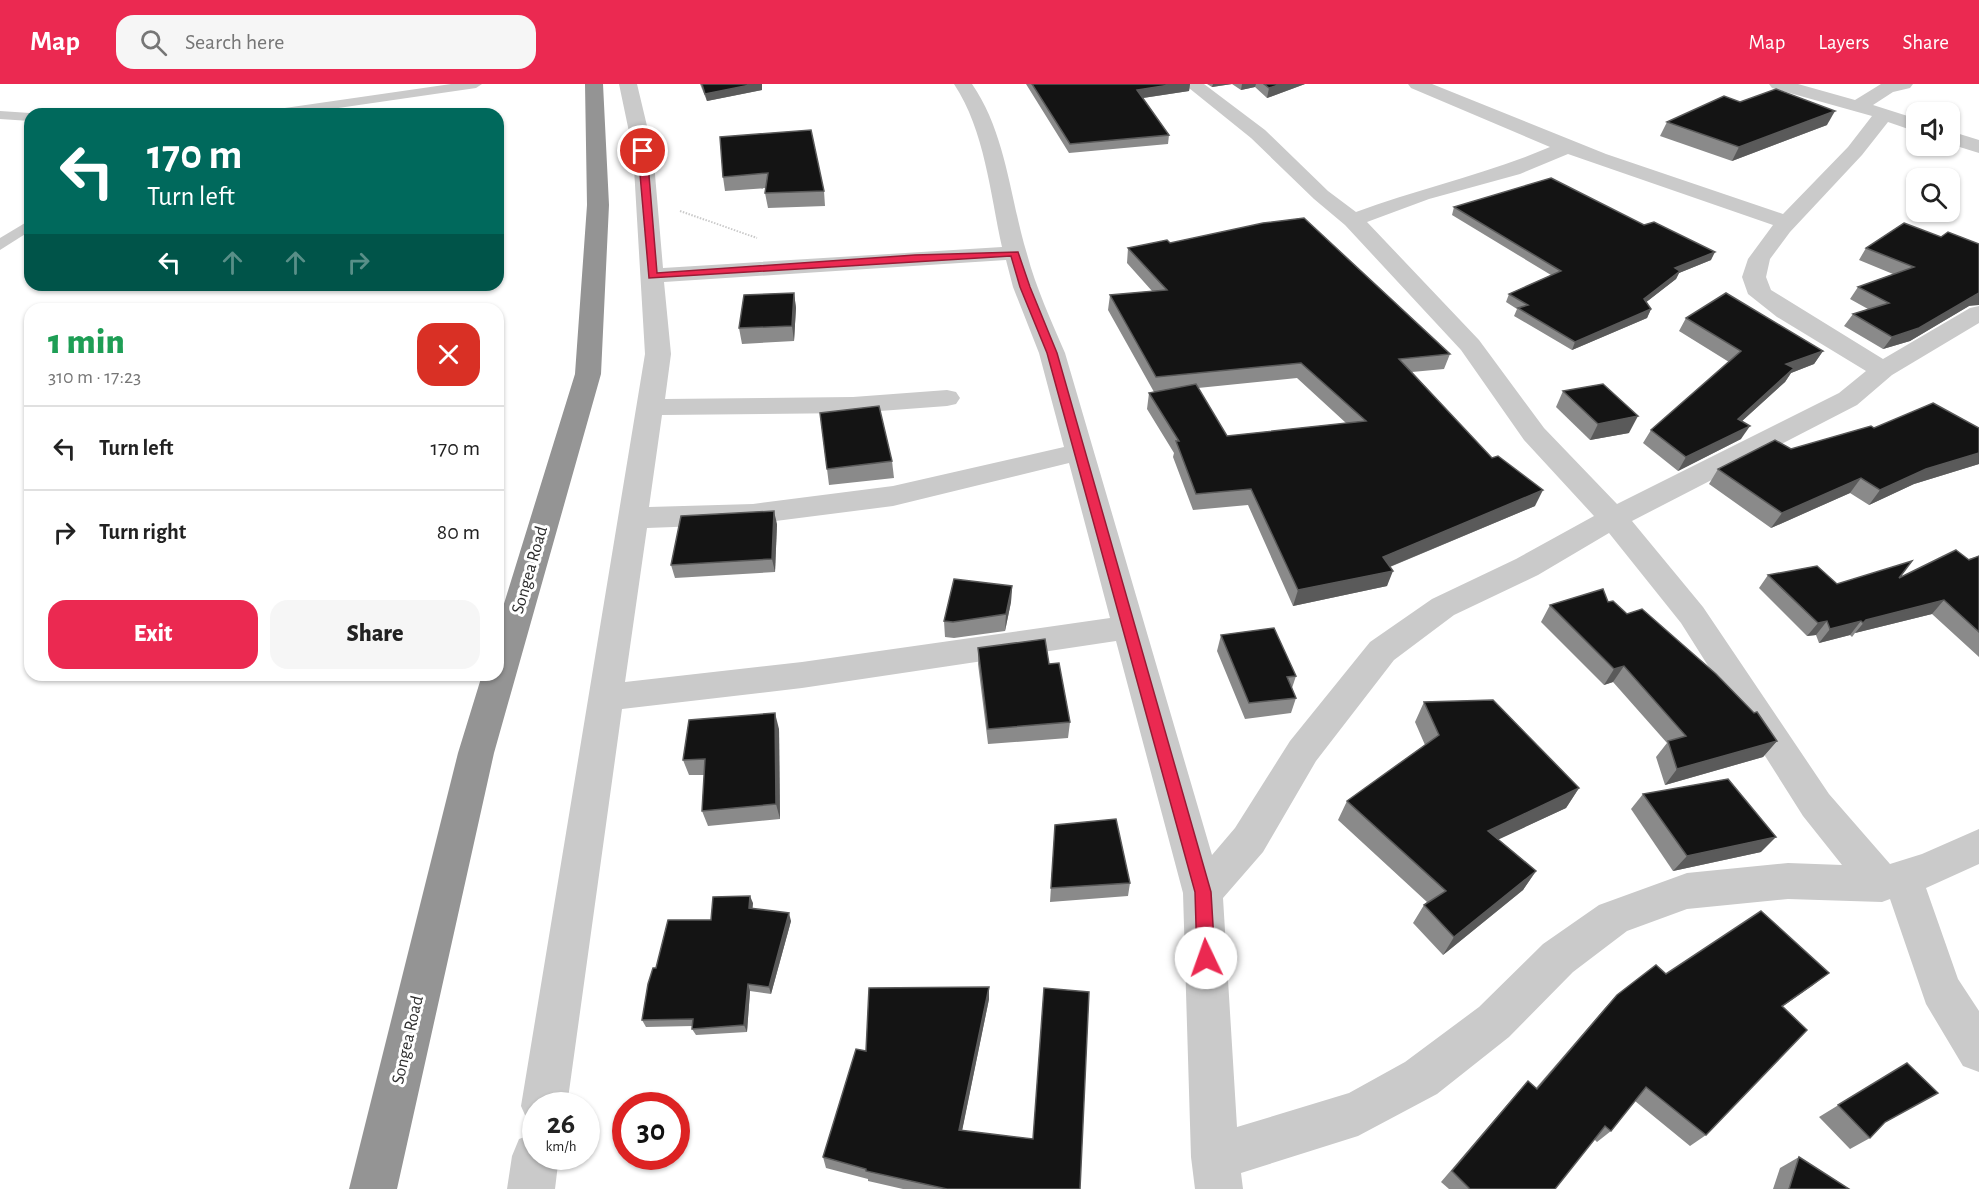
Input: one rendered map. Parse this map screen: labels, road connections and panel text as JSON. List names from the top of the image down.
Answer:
{
  "streets": {
    "highway": ["Songea Road"]
  },
  "page": {
    "header": "Map",
    "search": "Search here",
    "nav": ["Map", "Layers", "Share"],
    "turn": ["170 m", "Turn left"],
    "heading": ["1 min", "310 m · 17:23"],
    "list": [
      {
        "name": "Turn left",
        "value": "170 m"
      },
      {
        "name": "Turn right",
        "value": "80 m"
      }
    ],
    "buttons": ["Exit", "Share"],
    "speed": "26 km/h",
    "limit": "30"
  }
}
